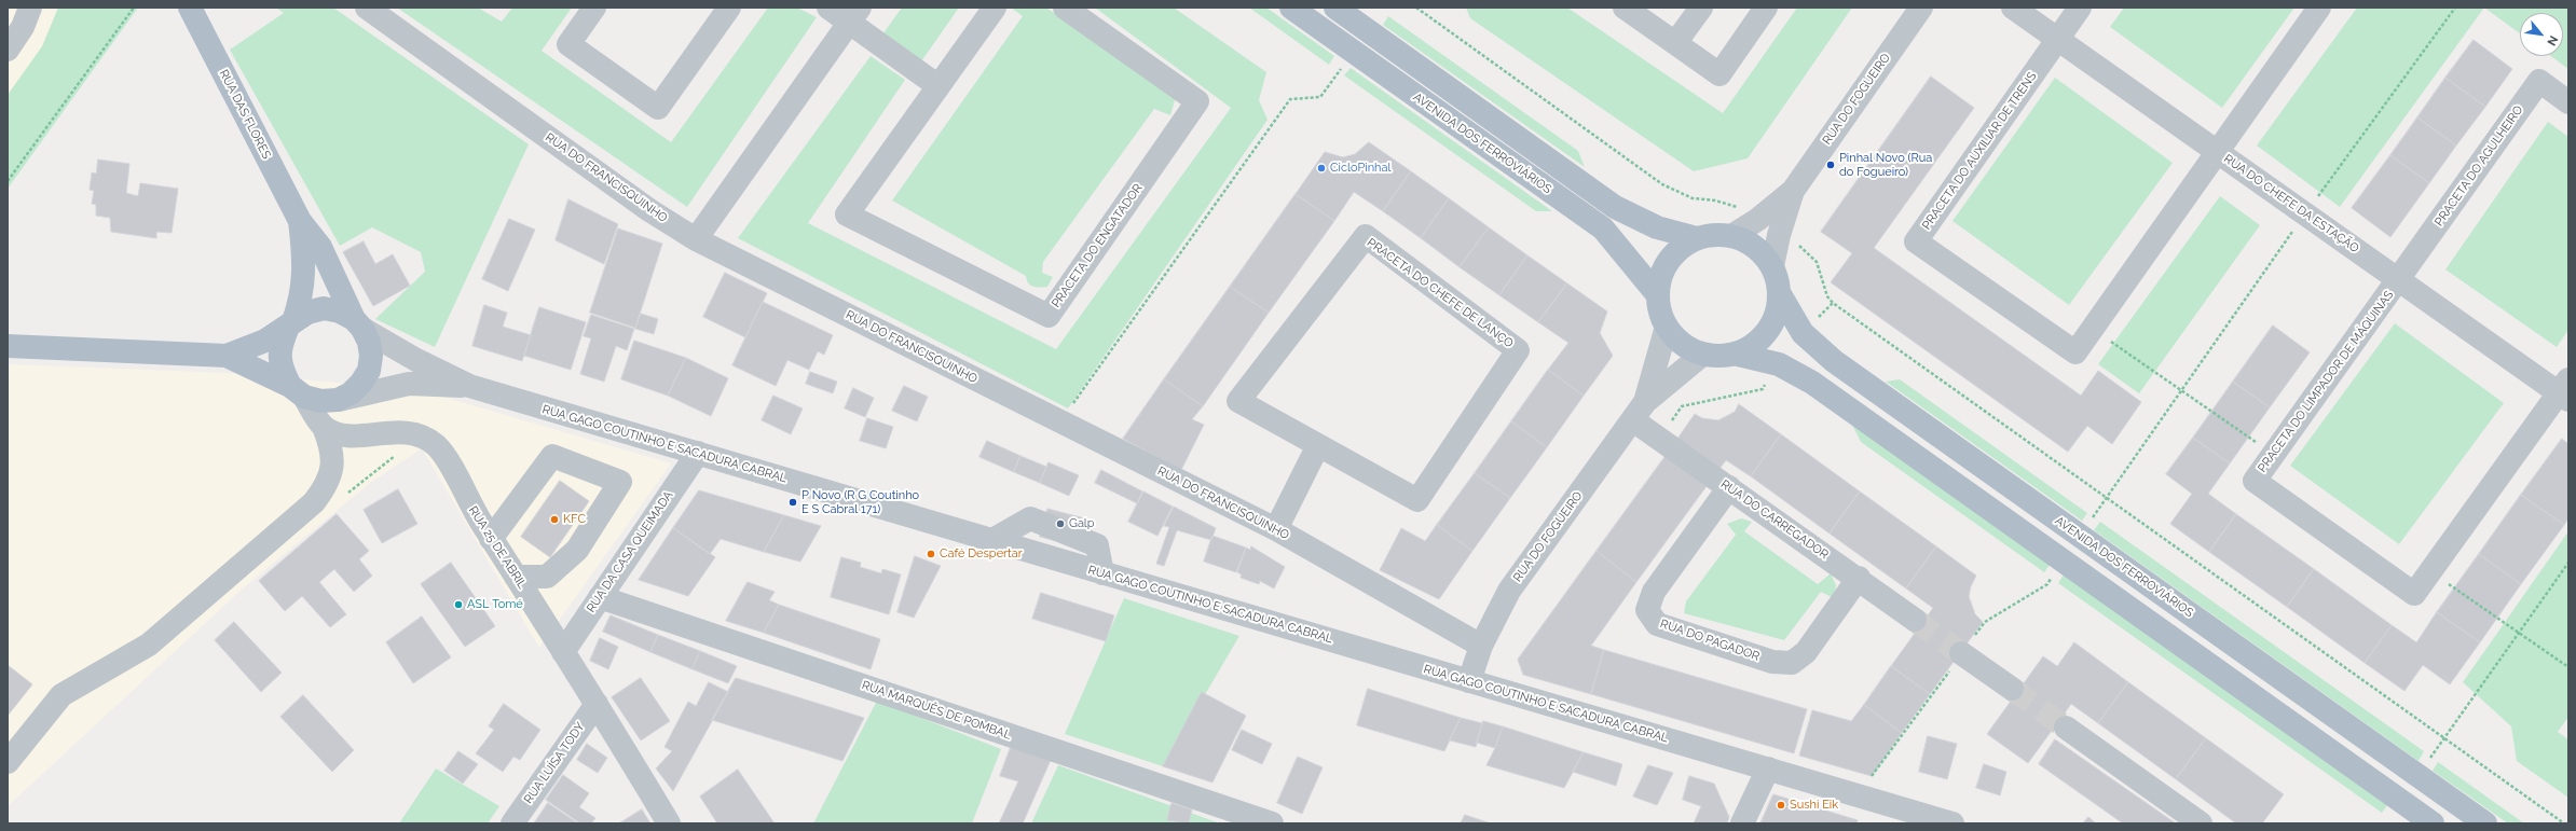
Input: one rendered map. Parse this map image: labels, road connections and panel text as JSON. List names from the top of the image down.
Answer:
{
  "streets": {
    "main road": ["RUA DAS FLORES", "AVENIDA DOS FERROVIÁRIOS"],
    "street": [
      "RUA DO FOGUEIRO",
      "PRACETA DO AUXILIAR DE TRENS",
      "PRACETA DO AGULHEIRO",
      "RUA DO FRANCISQUINHO",
      "RUA DO CHEFE DA ESTAÇÃO",
      "PRACETA DO ENGATADOR",
      "PRACETA DO CHEFE DE LANÇO",
      "PRACETA DO LIMPADOR DE MÁQUINAS",
      "RUA GAGO COUTINHO E SACADURA CABRAL",
      "RUA DO CARREGADOR",
      "RUA 25 DE ABRIL",
      "RUA DA CASA QUEIMADA",
      "RUA DO PAGADOR",
      "RUA MARQUÊS DE POMBAL",
      "RUA LUÍSA TODY"
    ]
  },
  "crossings": [
    ["RUA DO FOGUEIRO", "AVENIDA DOS FERROVIÁRIOS"],
    ["RUA DO FOGUEIRO", "RUA DO FRANCISQUINHO"],
    ["RUA DO FOGUEIRO", "RUA GAGO COUTINHO E SACADURA CABRAL"],
    ["RUA DO FOGUEIRO", "RUA DO CARREGADOR"],
    ["PRACETA DO AUXILIAR DE TRENS", "RUA DO CHEFE DA ESTAÇÃO"],
    ["PRACETA DO AGULHEIRO", "RUA DO CHEFE DA ESTAÇÃO"],
    ["PRACETA DO AGULHEIRO", "PRACETA DO LIMPADOR DE MÁQUINAS"],
    ["RUA DO CHEFE DA ESTAÇÃO", "PRACETA DO LIMPADOR DE MÁQUINAS"],
    ["RUA GAGO COUTINHO E SACADURA CABRAL", "RUA DA CASA QUEIMADA"],
    ["RUA DO CARREGADOR", "RUA DO PAGADOR"],
    ["RUA 25 DE ABRIL", "RUA DA CASA QUEIMADA"],
    ["RUA 25 DE ABRIL", "RUA LUÍSA TODY"],
    ["RUA DA CASA QUEIMADA", "RUA MARQUÊS DE POMBAL"]
  ],
  "places": [
    "Pinhal Novo (Rua do Fogueiro)",
    "CicloPinhal",
    "P Novo (R G Coutinho E S Cabral 171)",
    "KFC",
    "Galp",
    "Café Despertar",
    "ASL Tomé",
    "Sushi Eik"
  ],
  "north": "bottom right"
}
